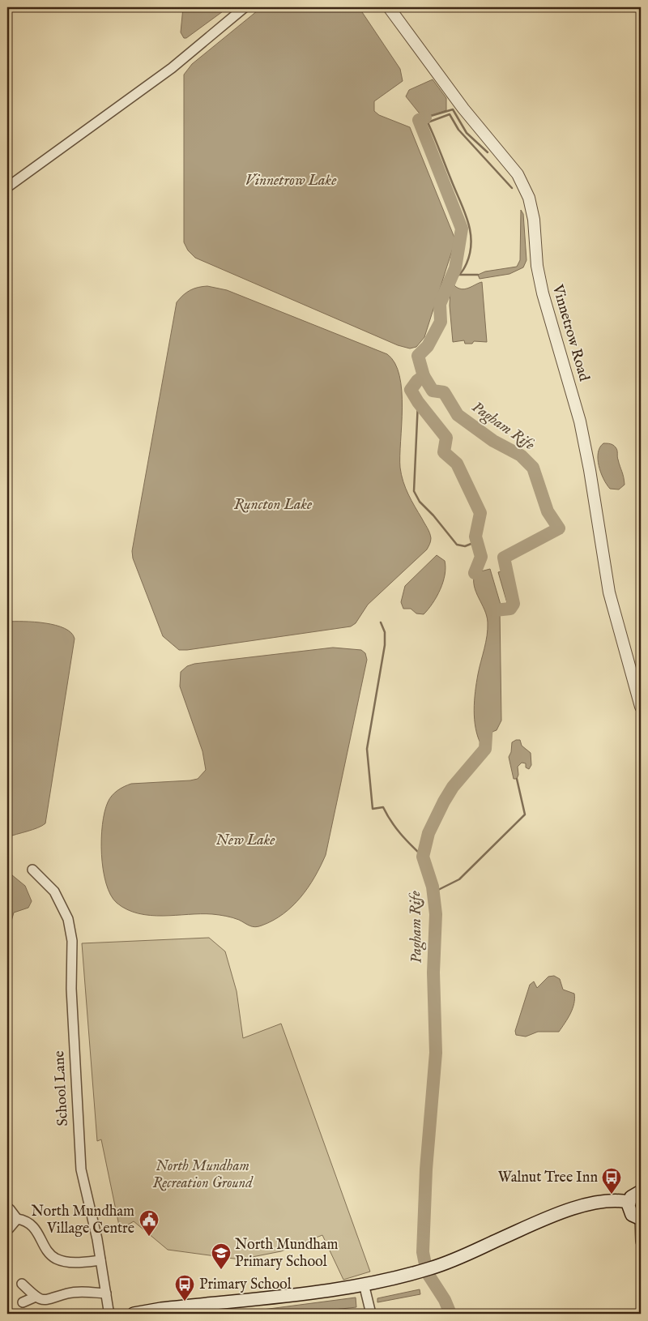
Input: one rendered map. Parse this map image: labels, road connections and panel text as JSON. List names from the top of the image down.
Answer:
{
  "streets": {
    "street": ["Vinnetrow Road", "School Lane"]
  },
  "water": [
    "Vinnetrow Lake",
    "Pagham Rife",
    "Runcton Lake",
    "New Lake"
  ],
  "parks": ["North Mundham Recreation Ground"],
  "places": {
    "bus stop": ["Walnut Tree Inn", "Primary School"],
    "public building": ["North Mundham Village Centre"],
    "school or university": ["North Mundham Primary School"]
  }
}
